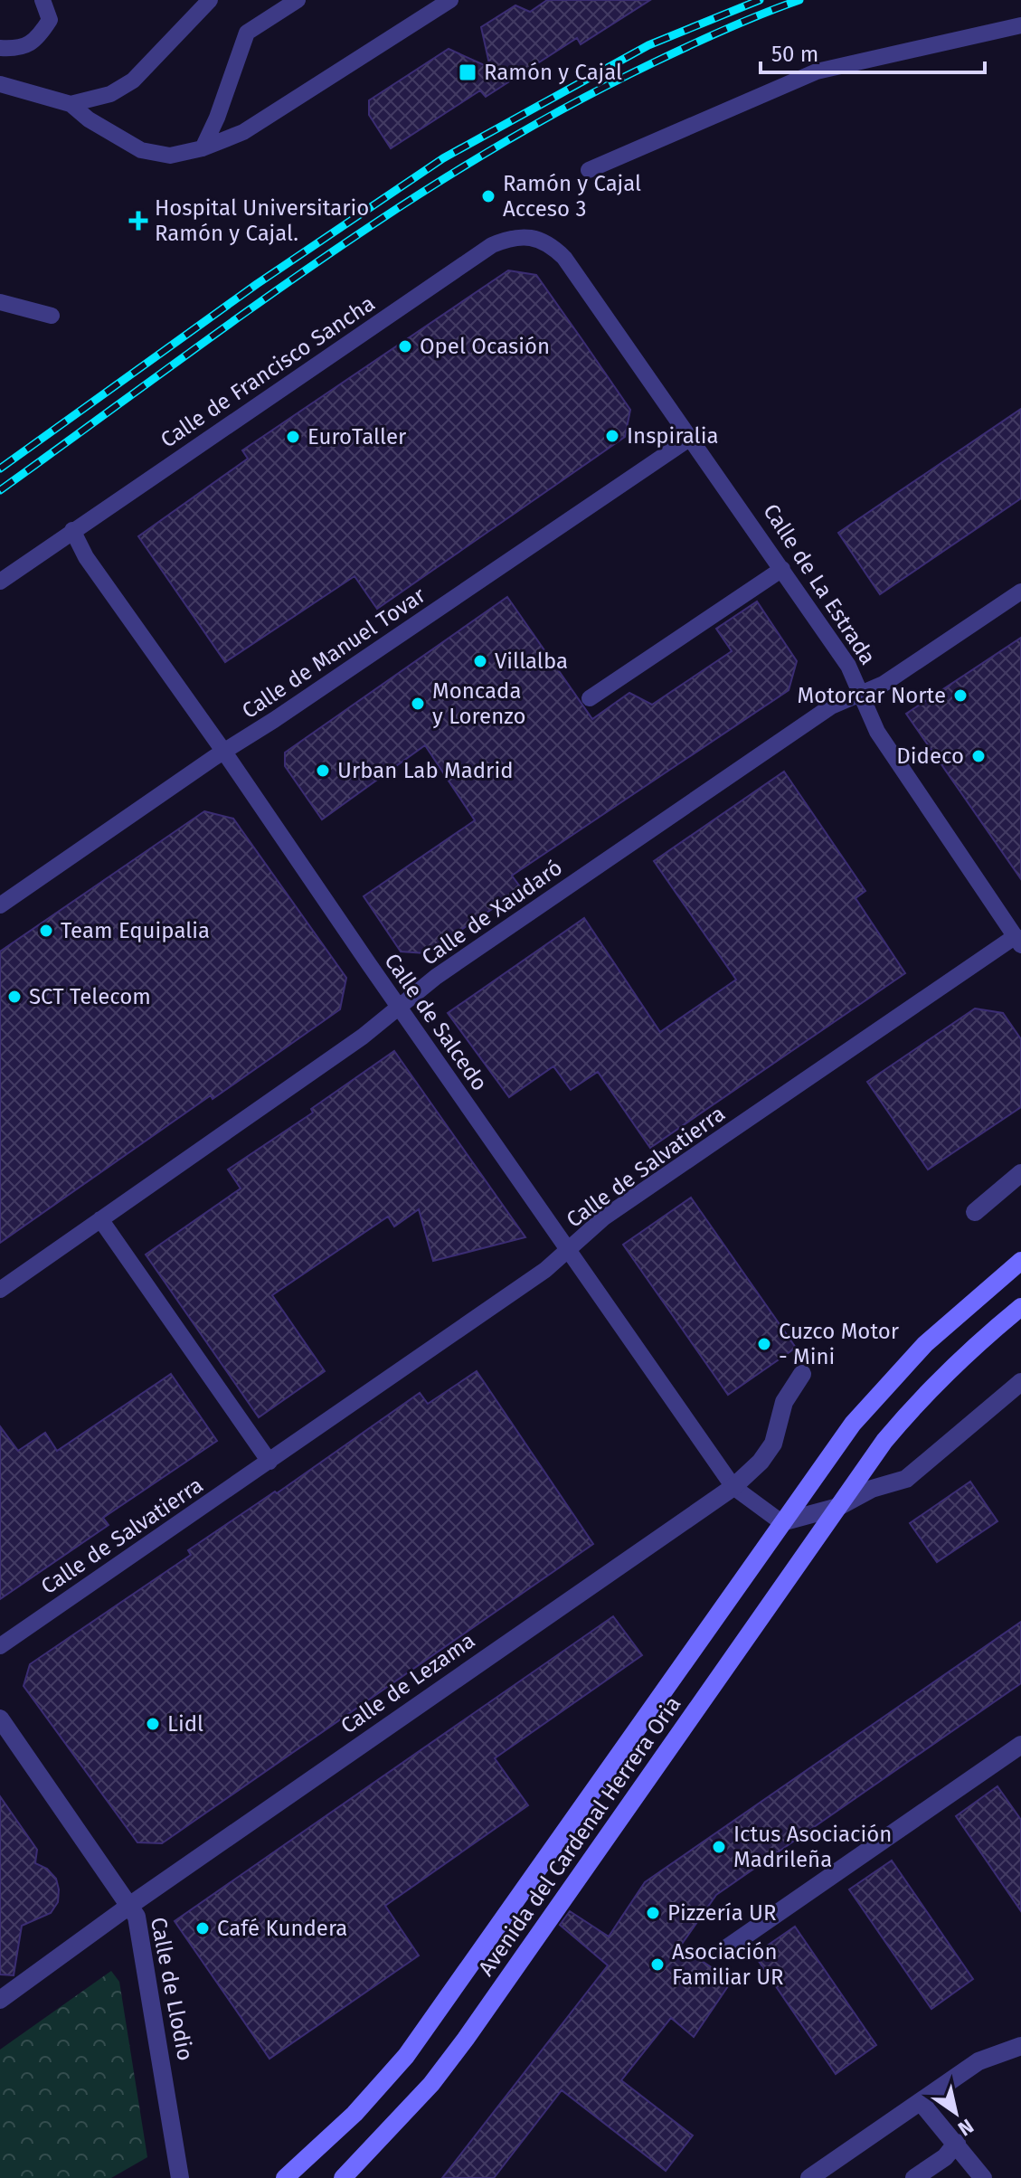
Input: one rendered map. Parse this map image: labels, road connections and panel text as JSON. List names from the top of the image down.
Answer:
{
  "streets": {
    "main road": ["Avenida del Cardenal Herrera Oria"],
    "street": ["Calle de Lezama", "Calle de Llodio"],
    "lane": [
      "Calle de Francisco Sancha",
      "Calle de La Estrada",
      "Calle de Manuel Tovar",
      "Calle de Xaudaró",
      "Calle de Salcedo",
      "Calle de Salvatierra"
    ]
  },
  "crossings": [
    ["Calle de Francisco Sancha", "Calle de La Estrada"],
    ["Calle de Francisco Sancha", "Calle de Salcedo"],
    ["Calle de La Estrada", "Calle de Manuel Tovar"],
    ["Calle de La Estrada", "Calle de Xaudaró"],
    ["Calle de La Estrada", "Calle de Salvatierra"],
    ["Calle de Manuel Tovar", "Calle de Salcedo"],
    ["Calle de Xaudaró", "Calle de Salcedo"],
    ["Calle de Salcedo", "Calle de Salvatierra"],
    ["Calle de Salcedo", "Calle de Lezama"],
    ["Calle de Salcedo", "Avenida del Cardenal Herrera Oria"],
    ["Calle de Lezama", "Calle de Llodio"]
  ],
  "places": {
    "transit": ["Ramón y Cajal"],
    "other": [
      "Ramón y Cajal Acceso 3",
      "Opel Ocasión",
      "Inspiralia",
      "EuroTaller",
      "Villalba",
      "Motorcar Norte",
      "Moncada y Lorenzo",
      "Dideco",
      "Urban Lab Madrid",
      "Team Equipalia",
      "SCT Telecom",
      "Cuzco Motor - Mini",
      "Lidl",
      "Ictus Asociación Madrileña",
      "Pizzería UR",
      "Café Kundera",
      "Asociación Familiar UR"
    ],
    "health": ["Hospital Universitario Ramón y Cajal."]
  },
  "scale_bar": "50 m",
  "north": "bottom right"
}
